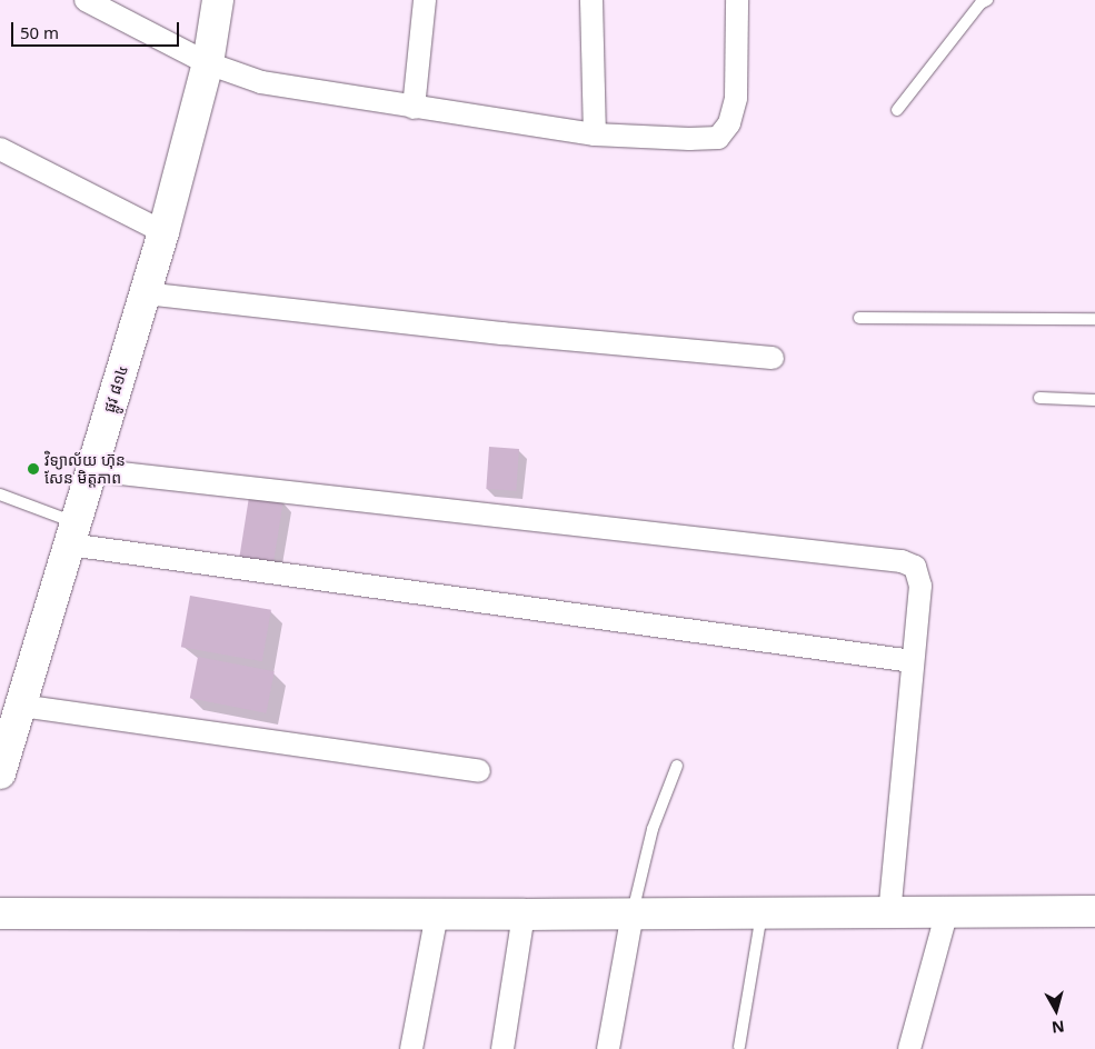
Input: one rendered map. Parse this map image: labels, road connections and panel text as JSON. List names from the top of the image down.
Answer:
{
  "streets": {
    "street": ["ផ្លូវ ៨១៤"]
  },
  "places": ["វិទ្យាល័យ ហ៊ុន សែន មិត្តភាព"],
  "scale_bar": "50 m",
  "north": "bottom"
}
